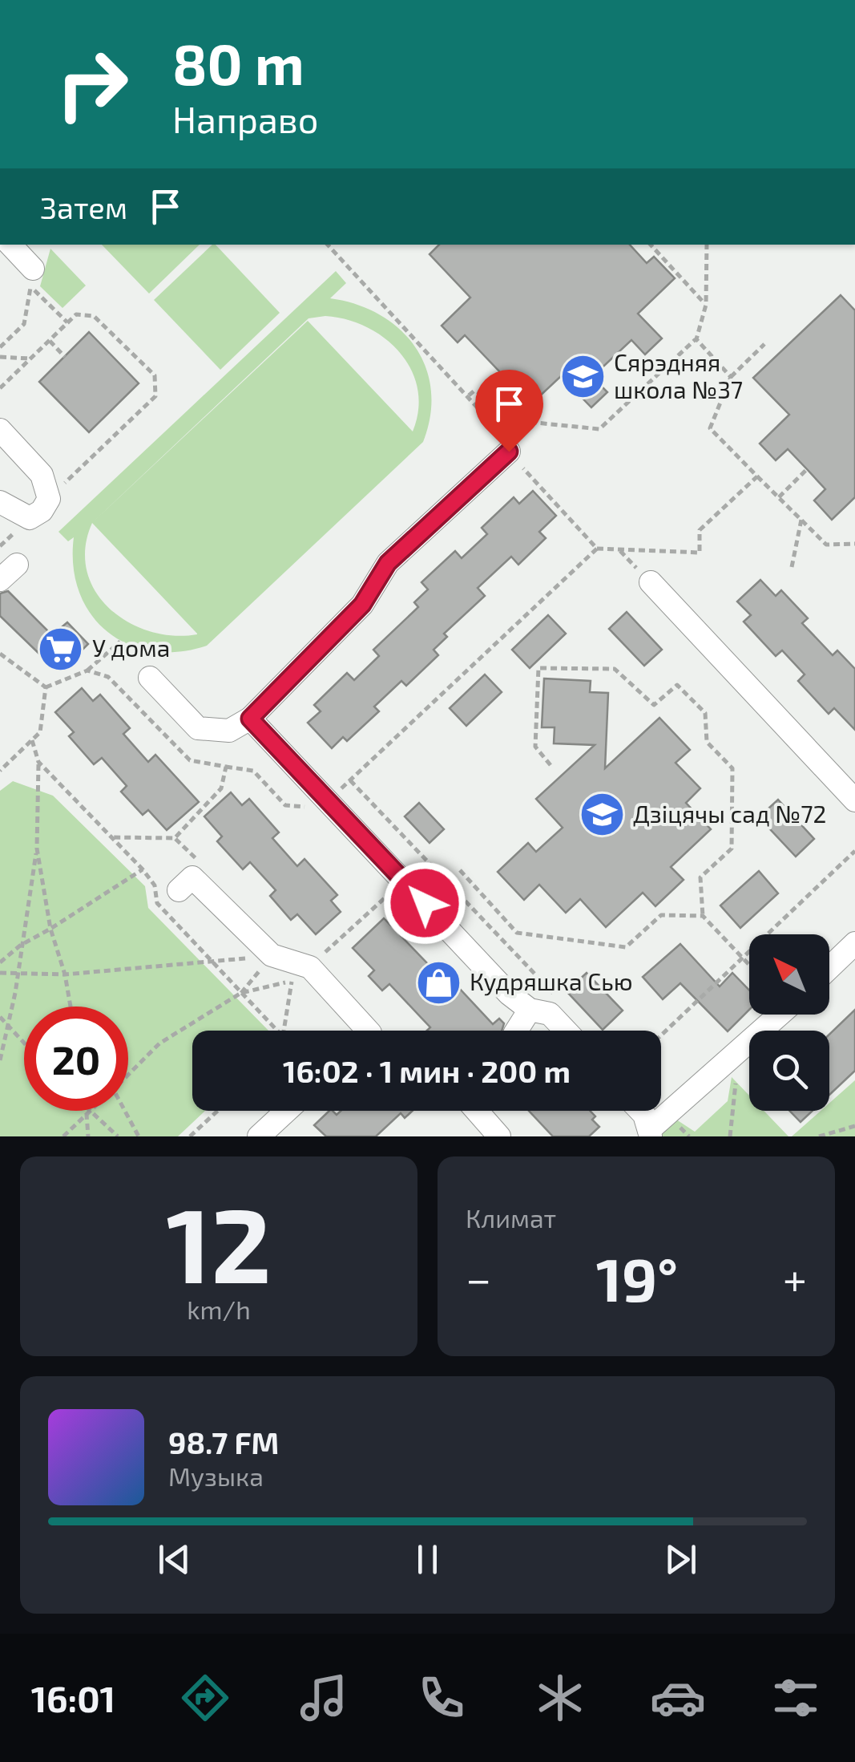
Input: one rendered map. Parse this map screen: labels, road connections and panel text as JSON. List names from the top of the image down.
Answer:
{
  "places": {
    "school or university": ["Сярэдняя школа №37", "Дзіцячы сад №72"],
    "supermarket": ["У дома"],
    "shop": ["Кудряшка Сью"]
  },
  "north": "top left",
  "page": {
    "turn": ["80 m", "Направо"],
    "then": "Затем",
    "limit": "20",
    "trip": "16:02 · 1 мин · 200 m",
    "tile": [
      ["12", "km/h"],
      "Климат"
    ],
    "heat": ["−", "19°", "+"],
    "song": ["98.7 FM", "Музыка"],
    "tabs": "16:01"
  }
}
